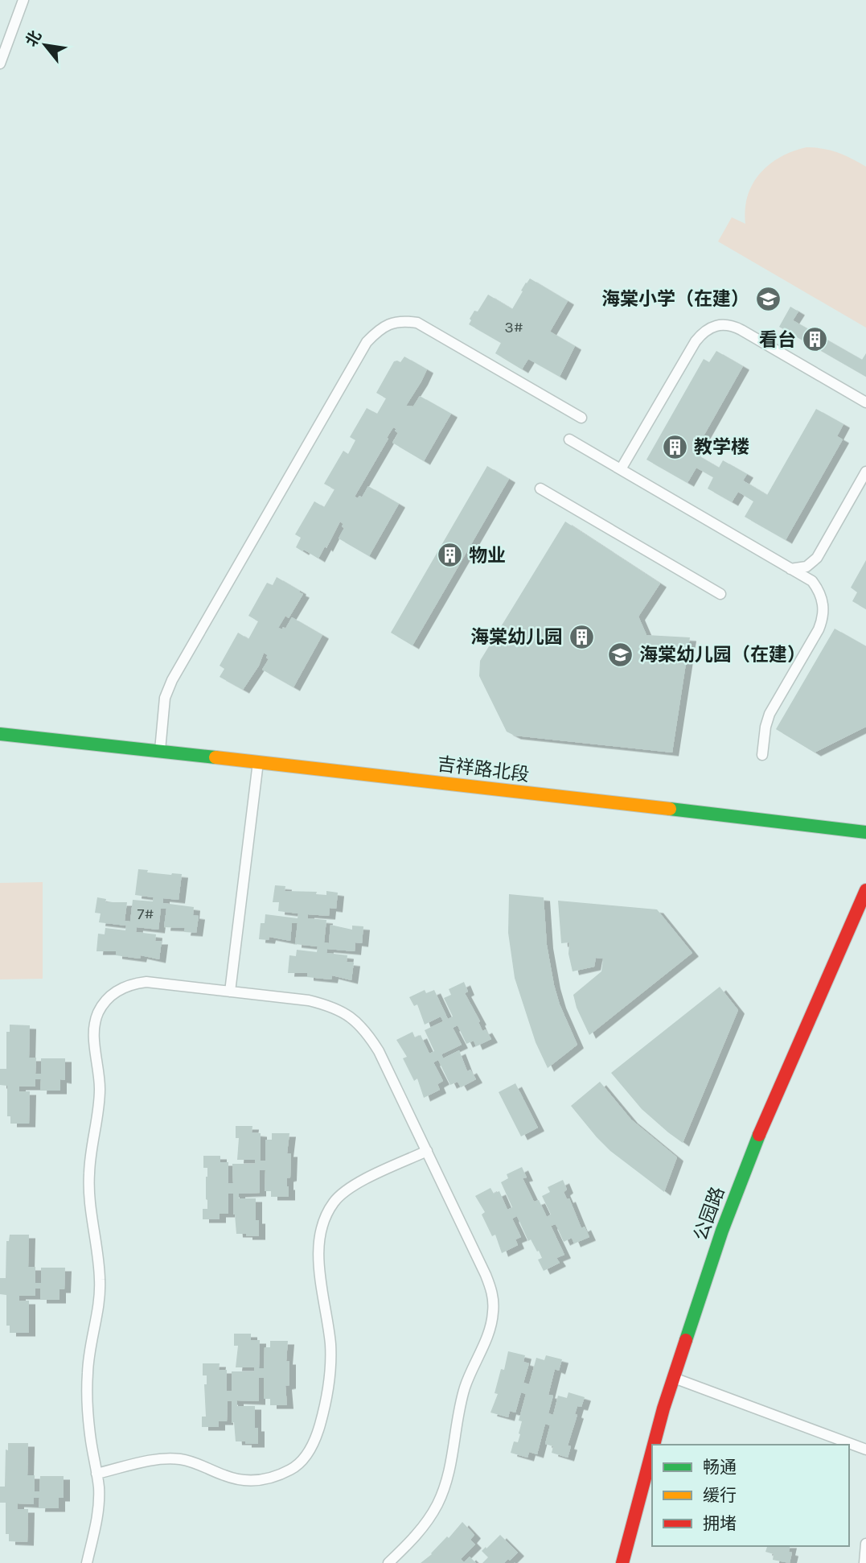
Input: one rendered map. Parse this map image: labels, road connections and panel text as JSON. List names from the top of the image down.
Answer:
{
  "streets": {
    "street": ["吉祥路北段", "公园路"]
  },
  "places": {
    "school or university": ["海棠小学（在建）", "海棠幼儿园（在建）"],
    "building": [
      "看台",
      "教学楼",
      "物业",
      "海棠幼儿园"
    ]
  },
  "house_numbers": ["3#", "7#"],
  "legend": ["畅通", "缓行", "拥堵"],
  "north": "top left"
}
